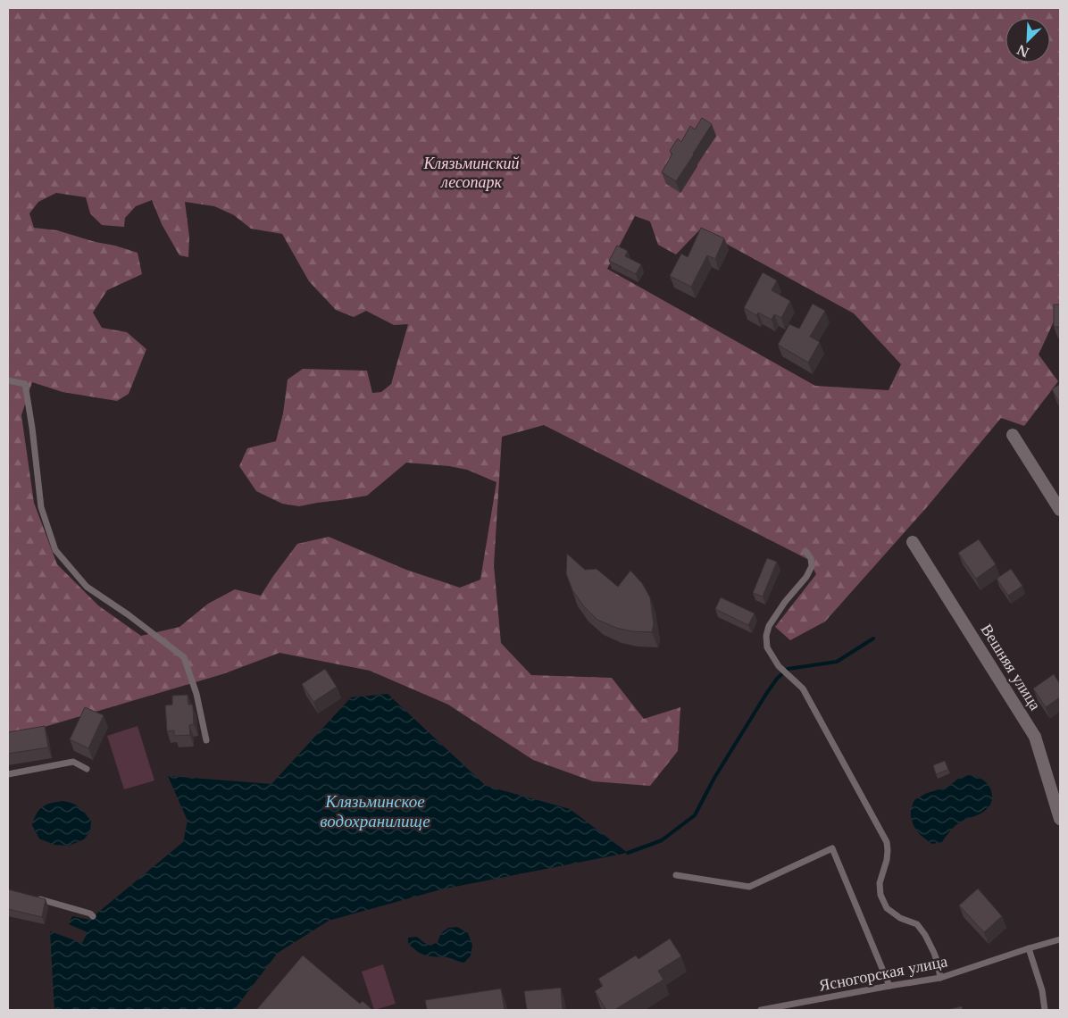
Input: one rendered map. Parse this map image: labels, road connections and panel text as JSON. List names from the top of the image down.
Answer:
{
  "streets": {
    "street": ["Вешняя улица"],
    "lane": ["Ясногорская улица"]
  },
  "water": ["Клязьминское водохранилище"],
  "parks": ["Клязьминский лесопарк"],
  "north": "bottom left"
}
